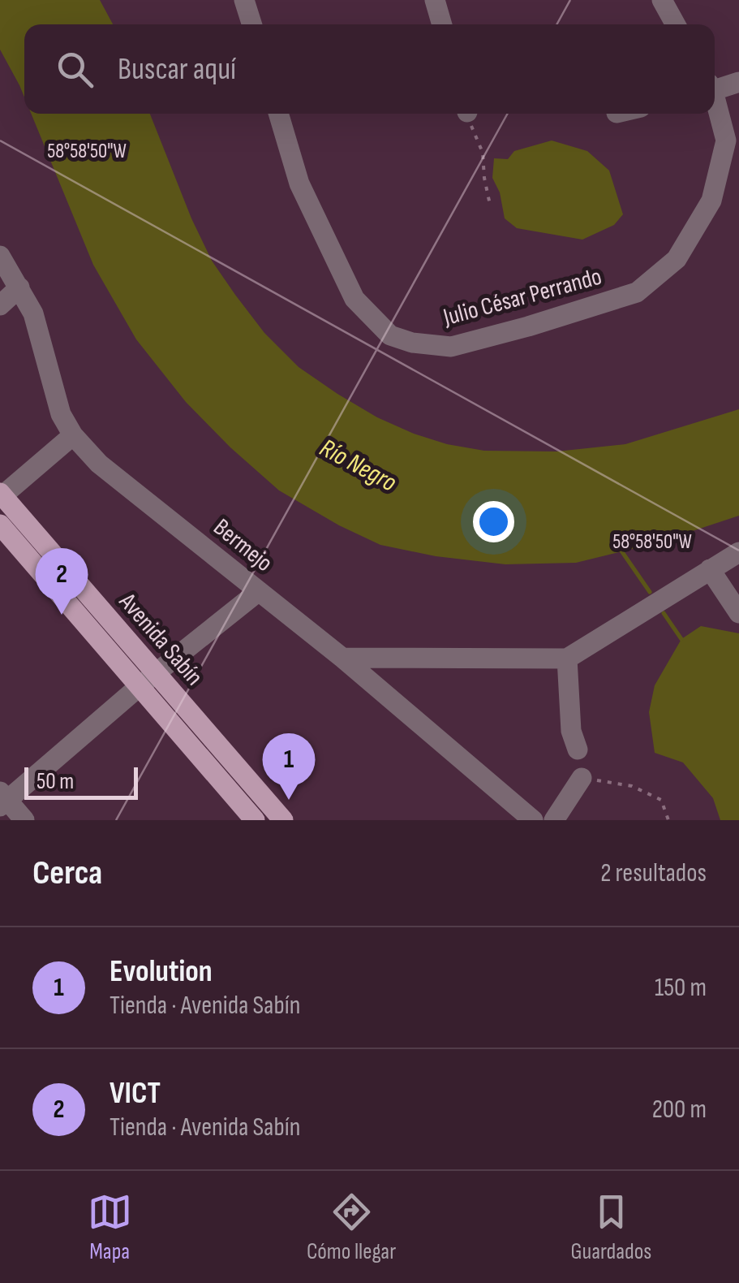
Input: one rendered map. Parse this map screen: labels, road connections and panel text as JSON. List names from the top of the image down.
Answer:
{
  "streets": {
    "main road": ["Avenida Sabín"],
    "street": ["Julio César Perrando", "Bermejo"]
  },
  "water": ["Río Negro"],
  "scale_bar": "50 m",
  "page": {
    "search": "Buscar aquí",
    "pins": ["2", "1"],
    "scale": "50 m",
    "heading": ["Cerca", "2 resultados"],
    "list": [
      {
        "mark": "1",
        "name": "Evolution",
        "note": "Tienda · Avenida Sabín",
        "value": "150 m"
      },
      {
        "mark": "2",
        "name": "VICT",
        "note": "Tienda · Avenida Sabín",
        "value": "200 m"
      }
    ],
    "nav": ["Mapa", "Cómo llegar", "Guardados"]
  },
  "coordinates": ["58°58'50\"W"]
}
